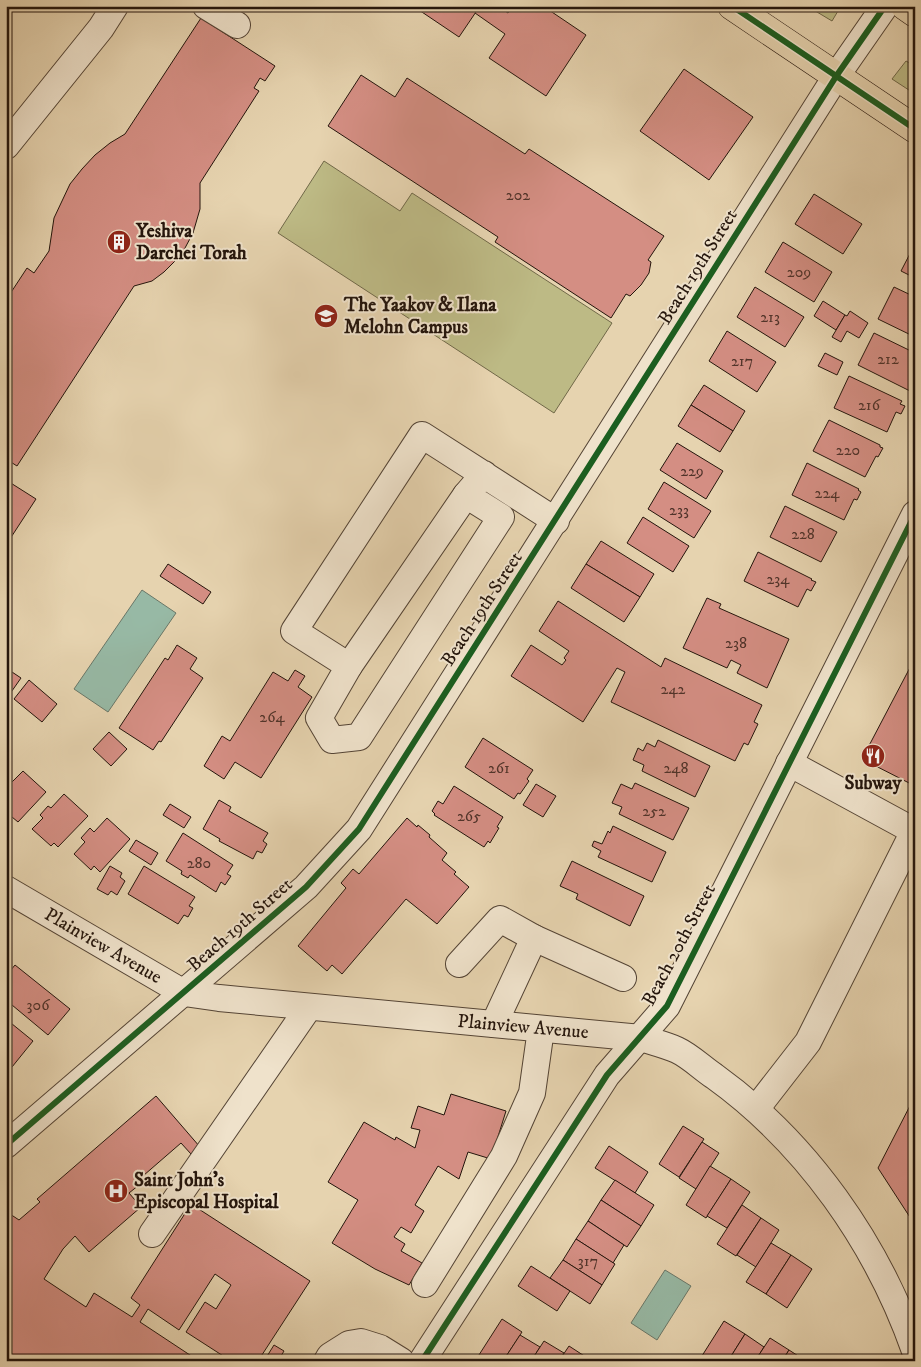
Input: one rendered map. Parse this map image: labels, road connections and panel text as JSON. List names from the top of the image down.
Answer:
{
  "streets": {
    "street": ["Beach 19th Street", "Beach 20th Street", "Plainview Avenue"]
  },
  "crossings": [
    ["Beach 19th Street", "Plainview Avenue"],
    ["Beach 20th Street", "Plainview Avenue"]
  ],
  "places": {
    "building": ["Yeshiva Darchei Torah"],
    "school or university": ["The Yaakov & Ilana Melohn Campus"],
    "restaurant": ["Subway"],
    "hospital": ["Saint John's Episcopal Hospital"]
  },
  "house_numbers": [
    "202",
    "209",
    "213",
    "212",
    "217",
    "216",
    "220",
    "229",
    "224",
    "233",
    "228",
    "234",
    "238",
    "242",
    "264",
    "261",
    "248",
    "252",
    "265",
    "280",
    "306",
    "317"
  ]
}
